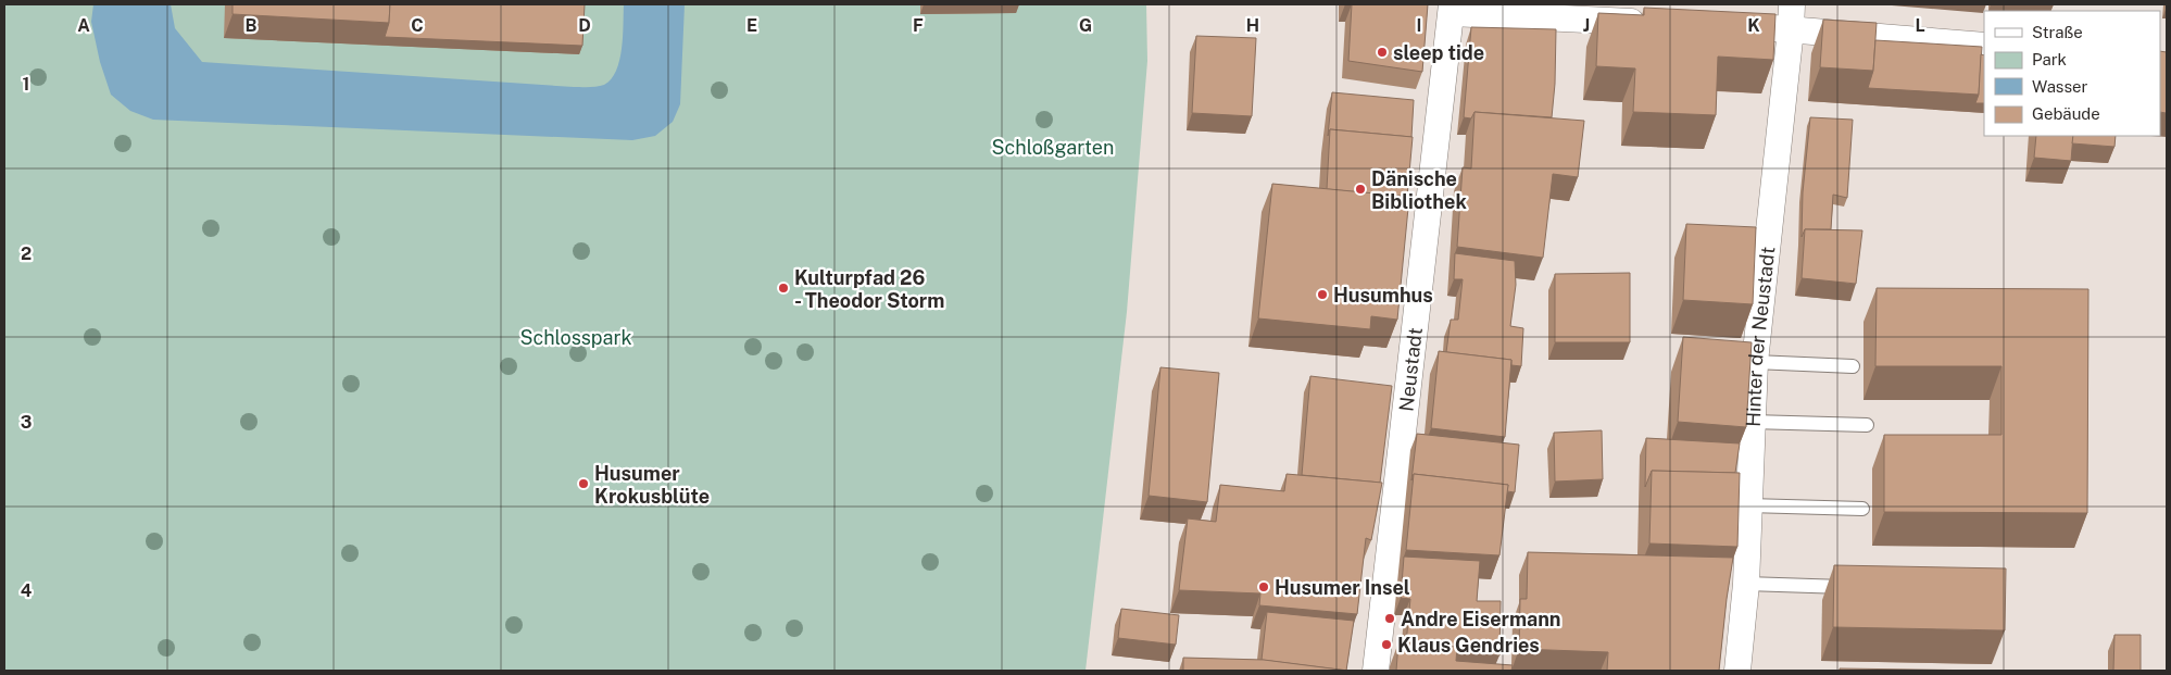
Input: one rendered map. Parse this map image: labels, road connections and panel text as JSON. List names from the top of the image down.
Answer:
{
  "streets": {
    "street": ["Hinter der Neustadt", "Neustadt"]
  },
  "parks": ["Schloßgarten", "Schlosspark"],
  "places": [
    "sleep tide",
    "Dänische Bibliothek",
    "Kulturpfad 26 - Theodor Storm",
    "Husumhus",
    "Husumer Krokusblüte",
    "Husumer Insel",
    "Andre Eisermann",
    "Klaus Gendries"
  ],
  "legend": [
    "Straße",
    "Park",
    "Wasser",
    "Gebäude"
  ],
  "grid": {
    "columns": [
      "A",
      "B",
      "C",
      "D",
      "E",
      "F",
      "G",
      "H",
      "I",
      "J",
      "K",
      "L"
    ],
    "rows": [
      "1",
      "2",
      "3",
      "4"
    ]
  }
}
